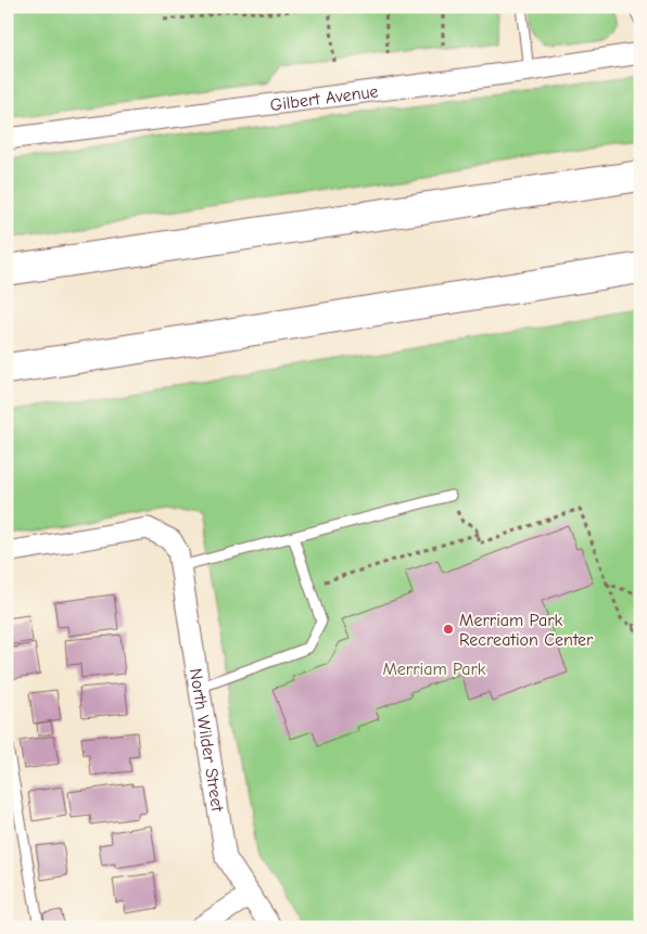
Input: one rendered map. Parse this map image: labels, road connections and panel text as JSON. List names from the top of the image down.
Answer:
{
  "streets": {
    "street": ["Gilbert Avenue", "North Wilder Street"]
  },
  "parks": ["Merriam Park"],
  "places": ["Merriam Park Recreation Center"]
}
